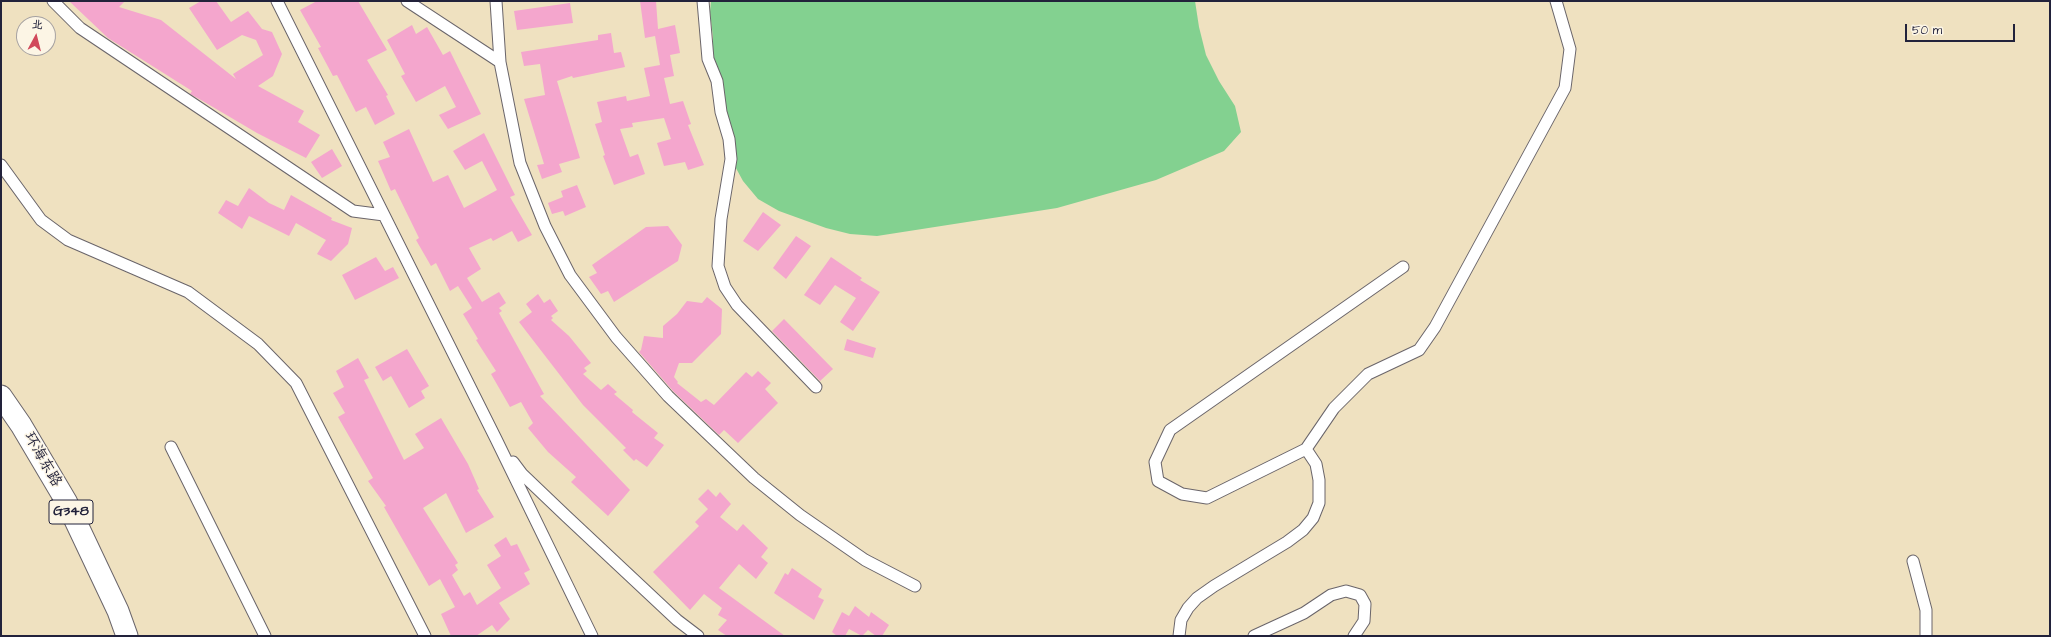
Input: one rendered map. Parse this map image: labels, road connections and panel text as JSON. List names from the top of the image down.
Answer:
{
  "streets": {
    "highway": ["环海东路", "G348"]
  },
  "scale_bar": "50 m",
  "north": "top"
}
